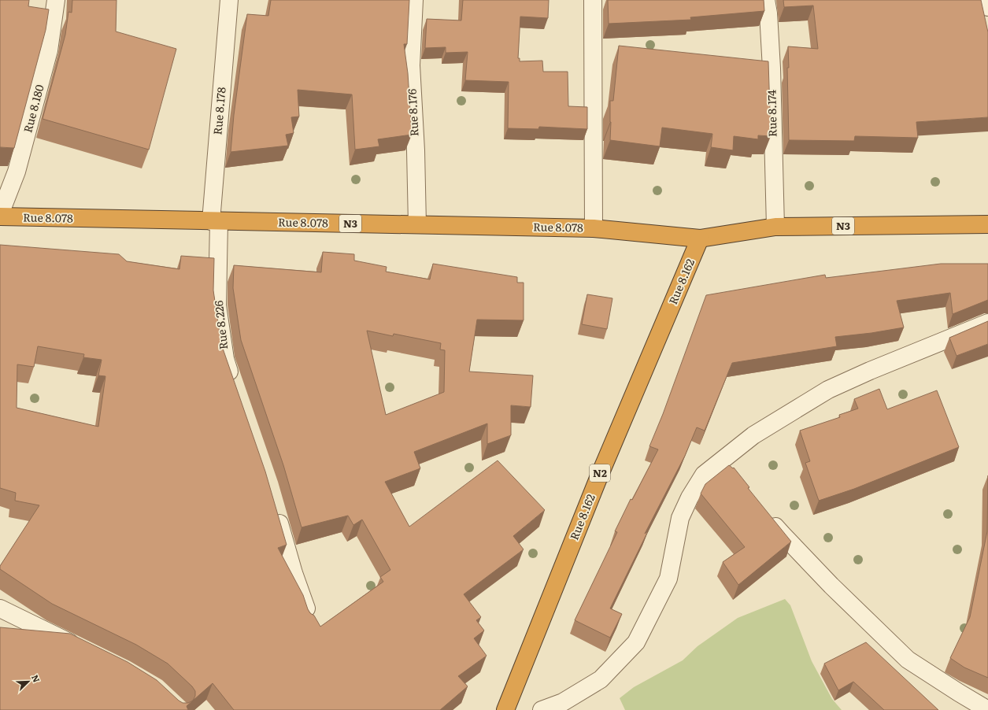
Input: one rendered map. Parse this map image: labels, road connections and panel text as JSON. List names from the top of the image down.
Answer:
{
  "streets": {
    "highway": [
      "Rue 8.078",
      "N3",
      "Rue 8.162",
      "N2"
    ],
    "street": [
      "Rue 8.180",
      "Rue 8.178",
      "Rue 8.176",
      "Rue 8.174",
      "Rue 8.226"
    ]
  },
  "crossings": [
    ["Rue 8.178", "Rue 8.078"],
    ["Rue 8.178", "Rue 8.226"],
    ["Rue 8.176", "Rue 8.078"],
    ["Rue 8.174", "N3"],
    ["Rue 8.078", "N3"],
    ["Rue 8.078", "Rue 8.162"],
    ["Rue 8.078", "Rue 8.226"],
    ["N3", "Rue 8.162"]
  ],
  "north": "top right"
}
